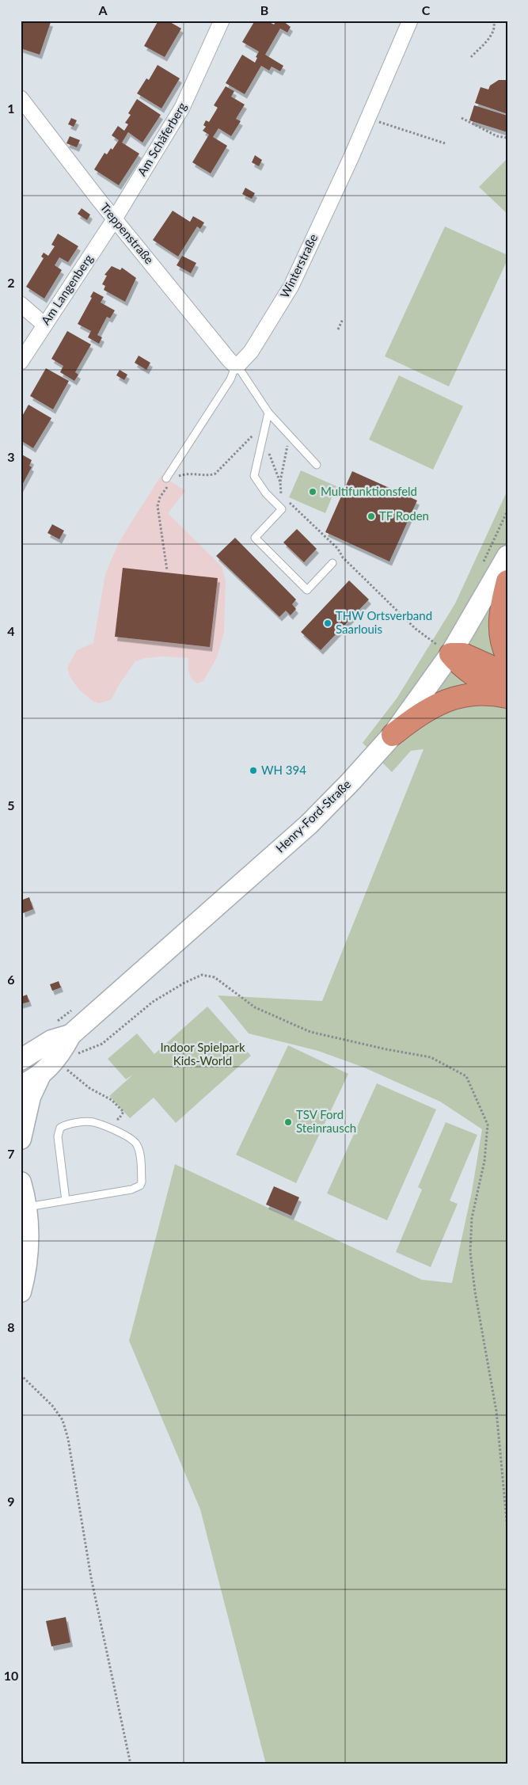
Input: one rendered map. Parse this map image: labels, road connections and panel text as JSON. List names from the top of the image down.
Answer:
{
  "streets": {
    "street": [
      "Am Schäferberg",
      "Treppenstraße",
      "Winterstraße",
      "Am Langenberg",
      "Henry-Ford-Straße"
    ]
  },
  "crossings": [
    ["Am Schäferberg", "Treppenstraße"],
    ["Am Schäferberg", "Am Langenberg"],
    ["Treppenstraße", "Winterstraße"],
    ["Treppenstraße", "Am Langenberg"]
  ],
  "parks": ["Indoor Spielpark Kids-World"],
  "places": [
    "Multifunktionsfeld",
    "TF Roden",
    "THW Ortsverband Saarlouis",
    "WH 394",
    "TSV Ford Steinrausch"
  ],
  "grid": {
    "columns": ["A", "B", "C"],
    "rows": [
      "1",
      "2",
      "3",
      "4",
      "5",
      "6",
      "7",
      "8",
      "9",
      "10"
    ]
  }
}
